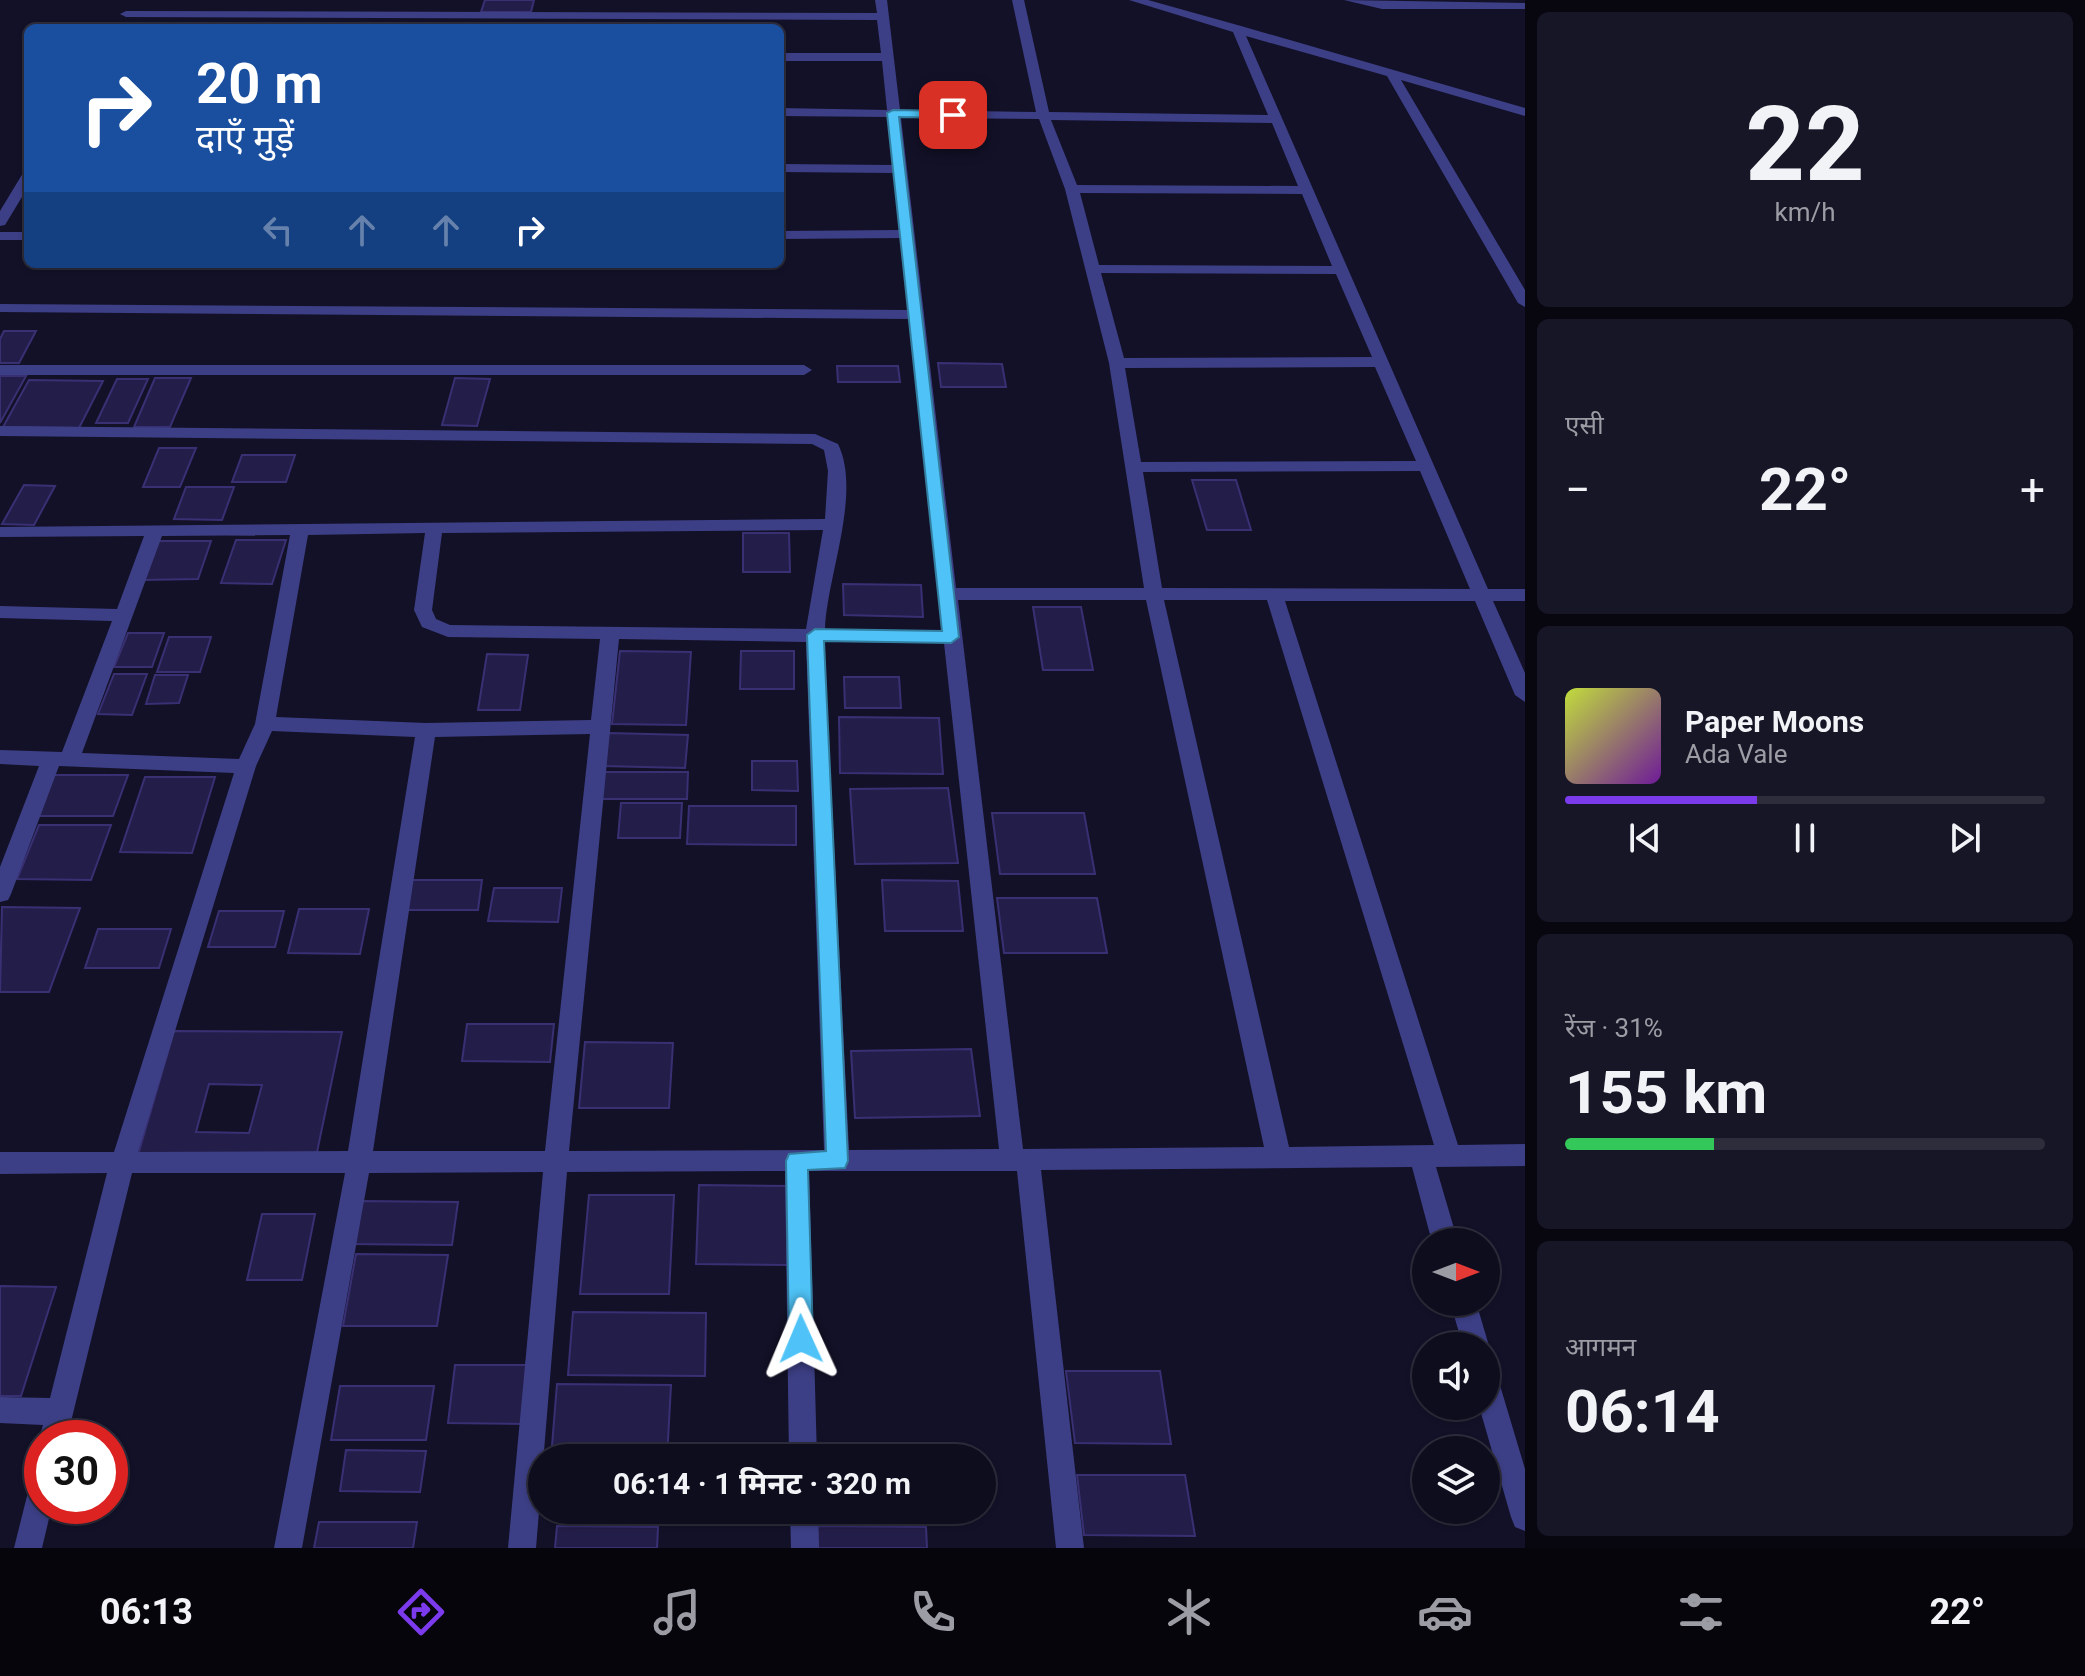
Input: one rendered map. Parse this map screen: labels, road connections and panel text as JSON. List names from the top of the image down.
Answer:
{
  "north": "right",
  "page": {
    "tile": [
      ["22", "km/h"],
      "एसी",
      ["रेंज · 31%", "155 km"],
      ["आगमन", "06:14"]
    ],
    "turn": ["20 m", "दाएँ मुड़ें"],
    "heat": ["−", "22°", "+"],
    "song": ["Paper Moons", "Ada Vale"],
    "limit": "30",
    "trip": "06:14 · 1 मिनट · 320 m",
    "tabs": ["06:13", "22°"]
  }
}
